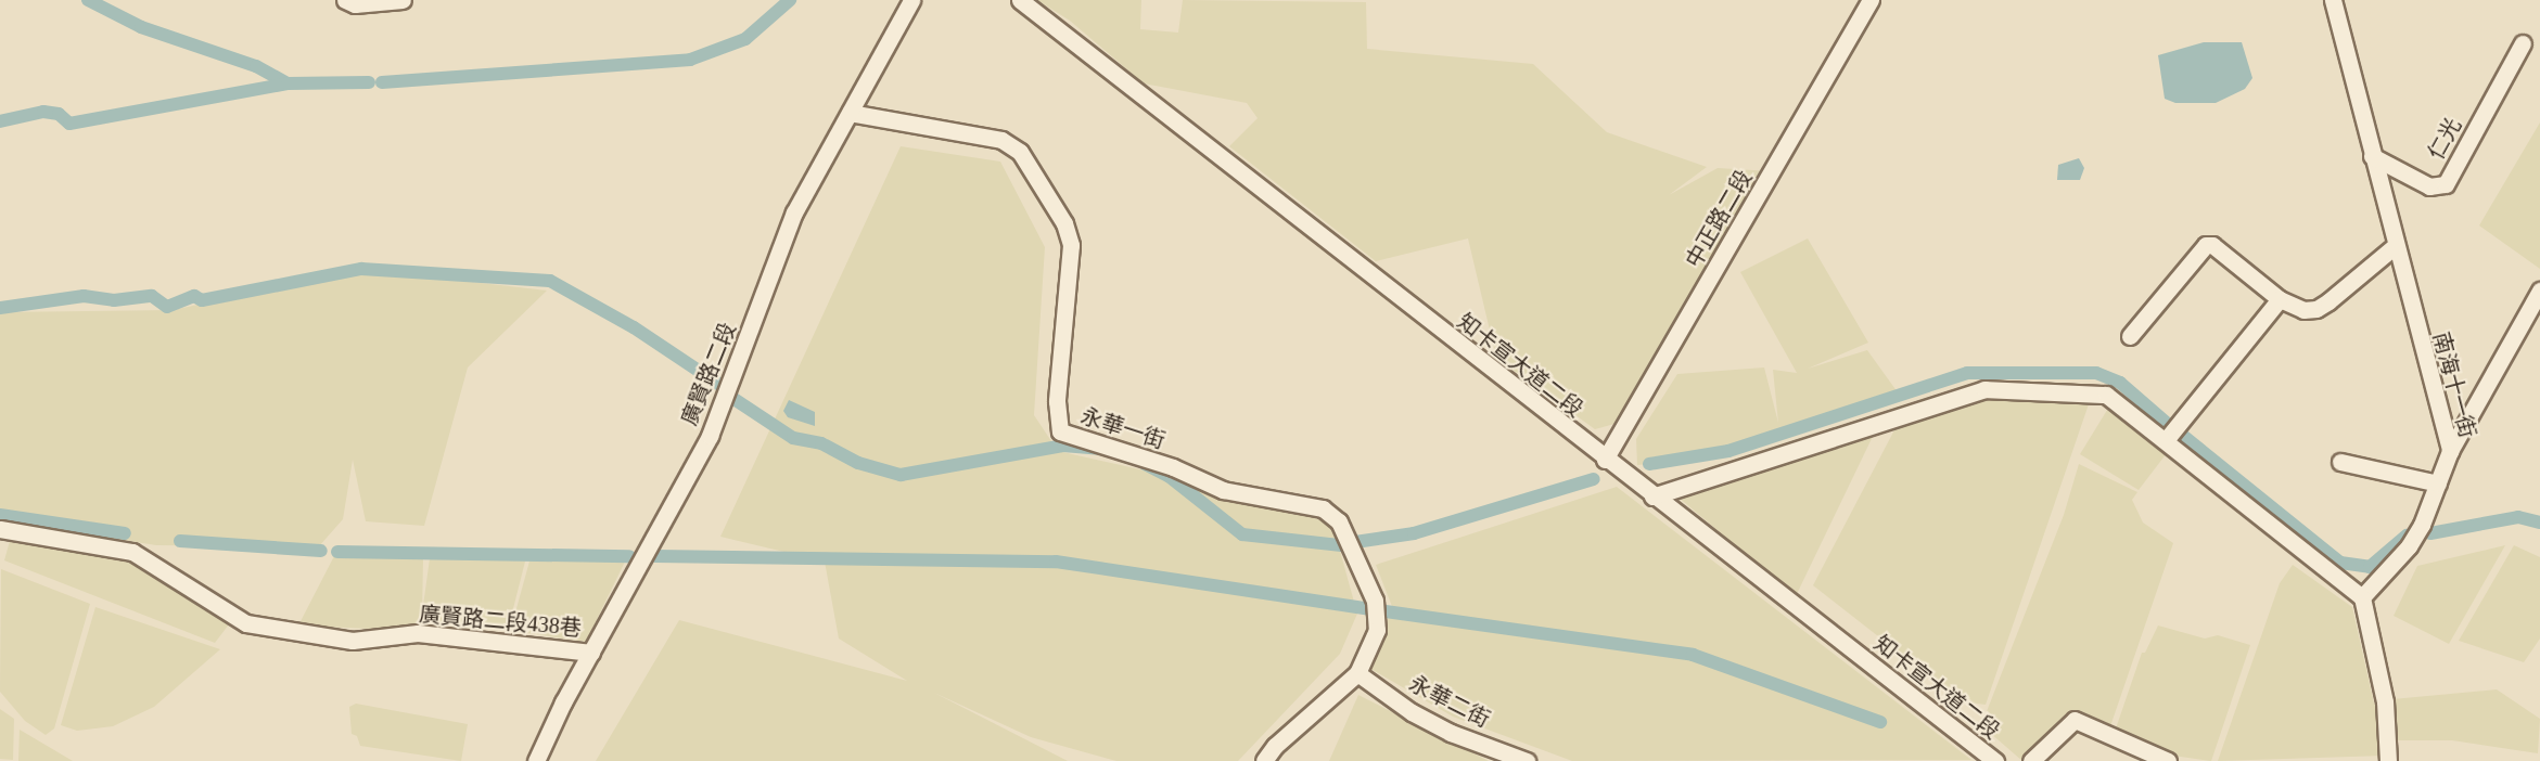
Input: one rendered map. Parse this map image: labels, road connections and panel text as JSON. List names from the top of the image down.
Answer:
{
  "streets": {
    "street": [
      "仁光",
      "中正路二段",
      "知卡宣大道二段",
      "廣賢路二段",
      "南海十一街",
      "永華一街",
      "廣賢路二段438巷",
      "永華二街"
    ]
  },
  "crossings": [
    ["仁光", "南海十一街"],
    ["中正路二段", "知卡宣大道二段"],
    ["廣賢路二段", "永華一街"],
    ["廣賢路二段", "廣賢路二段438巷"],
    ["永華一街", "永華二街"]
  ]
}
